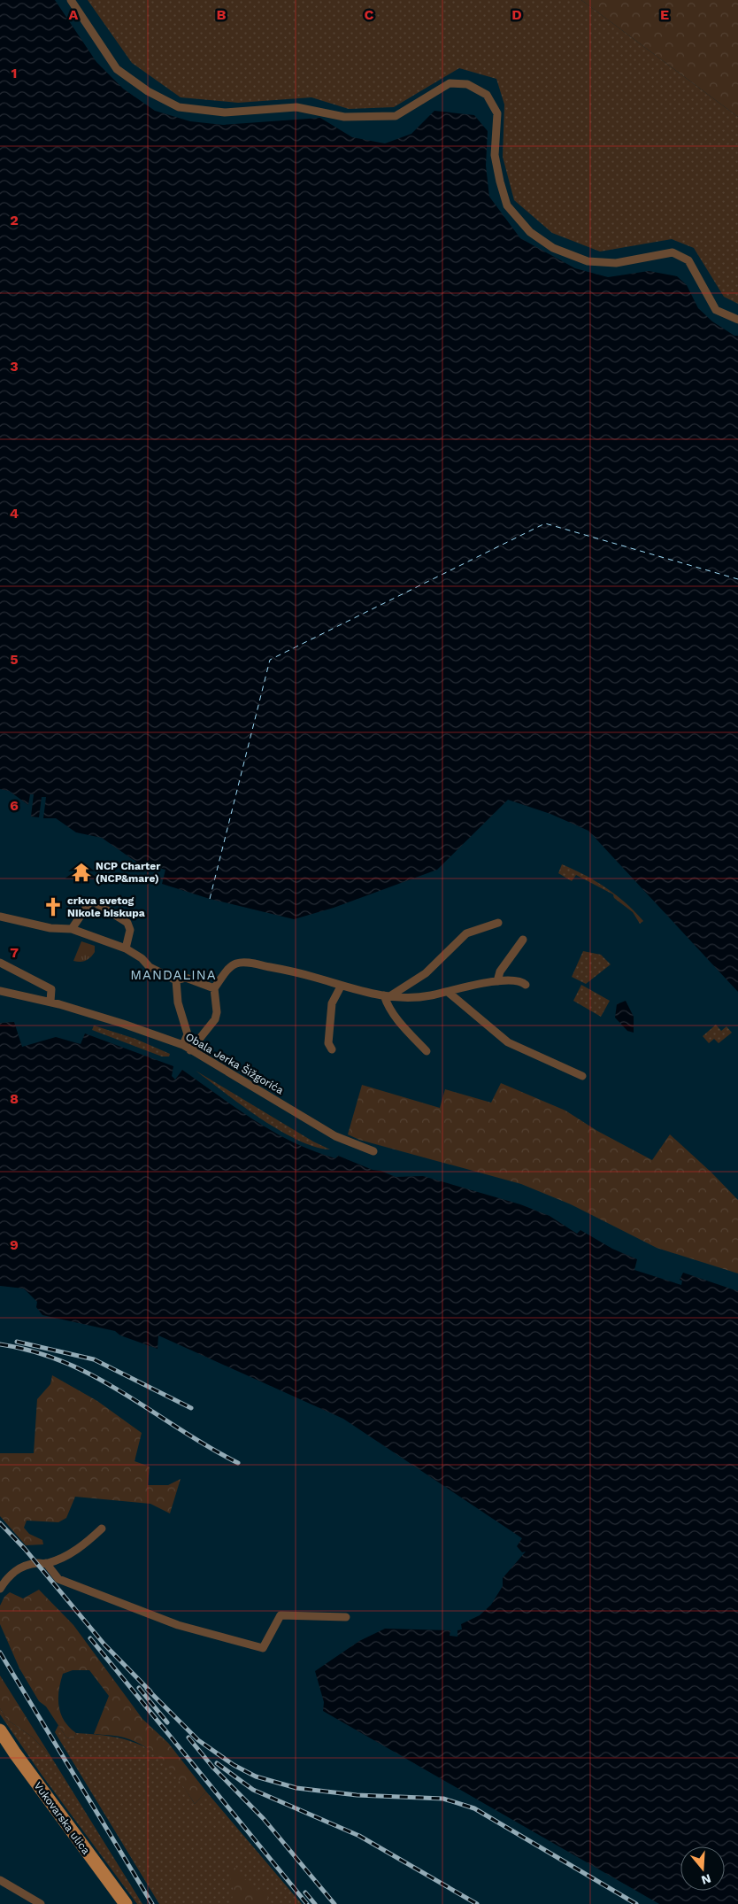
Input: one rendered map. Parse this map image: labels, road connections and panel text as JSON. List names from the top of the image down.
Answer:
{
  "streets": {
    "main road": ["Vukovarska ulica"],
    "street": ["Obala Jerka Šižgorića"]
  },
  "districts": ["MANDALINA"],
  "places": {
    "temple": ["NCP Charter (NCP&mare)"],
    "church": ["crkva svetog Nikole biskupa"]
  },
  "north": "bottom",
  "grid": {
    "columns": [
      "A",
      "B",
      "C",
      "D",
      "E"
    ],
    "rows": [
      "1",
      "2",
      "3",
      "4",
      "5",
      "6",
      "7",
      "8",
      "9"
    ]
  }
}
